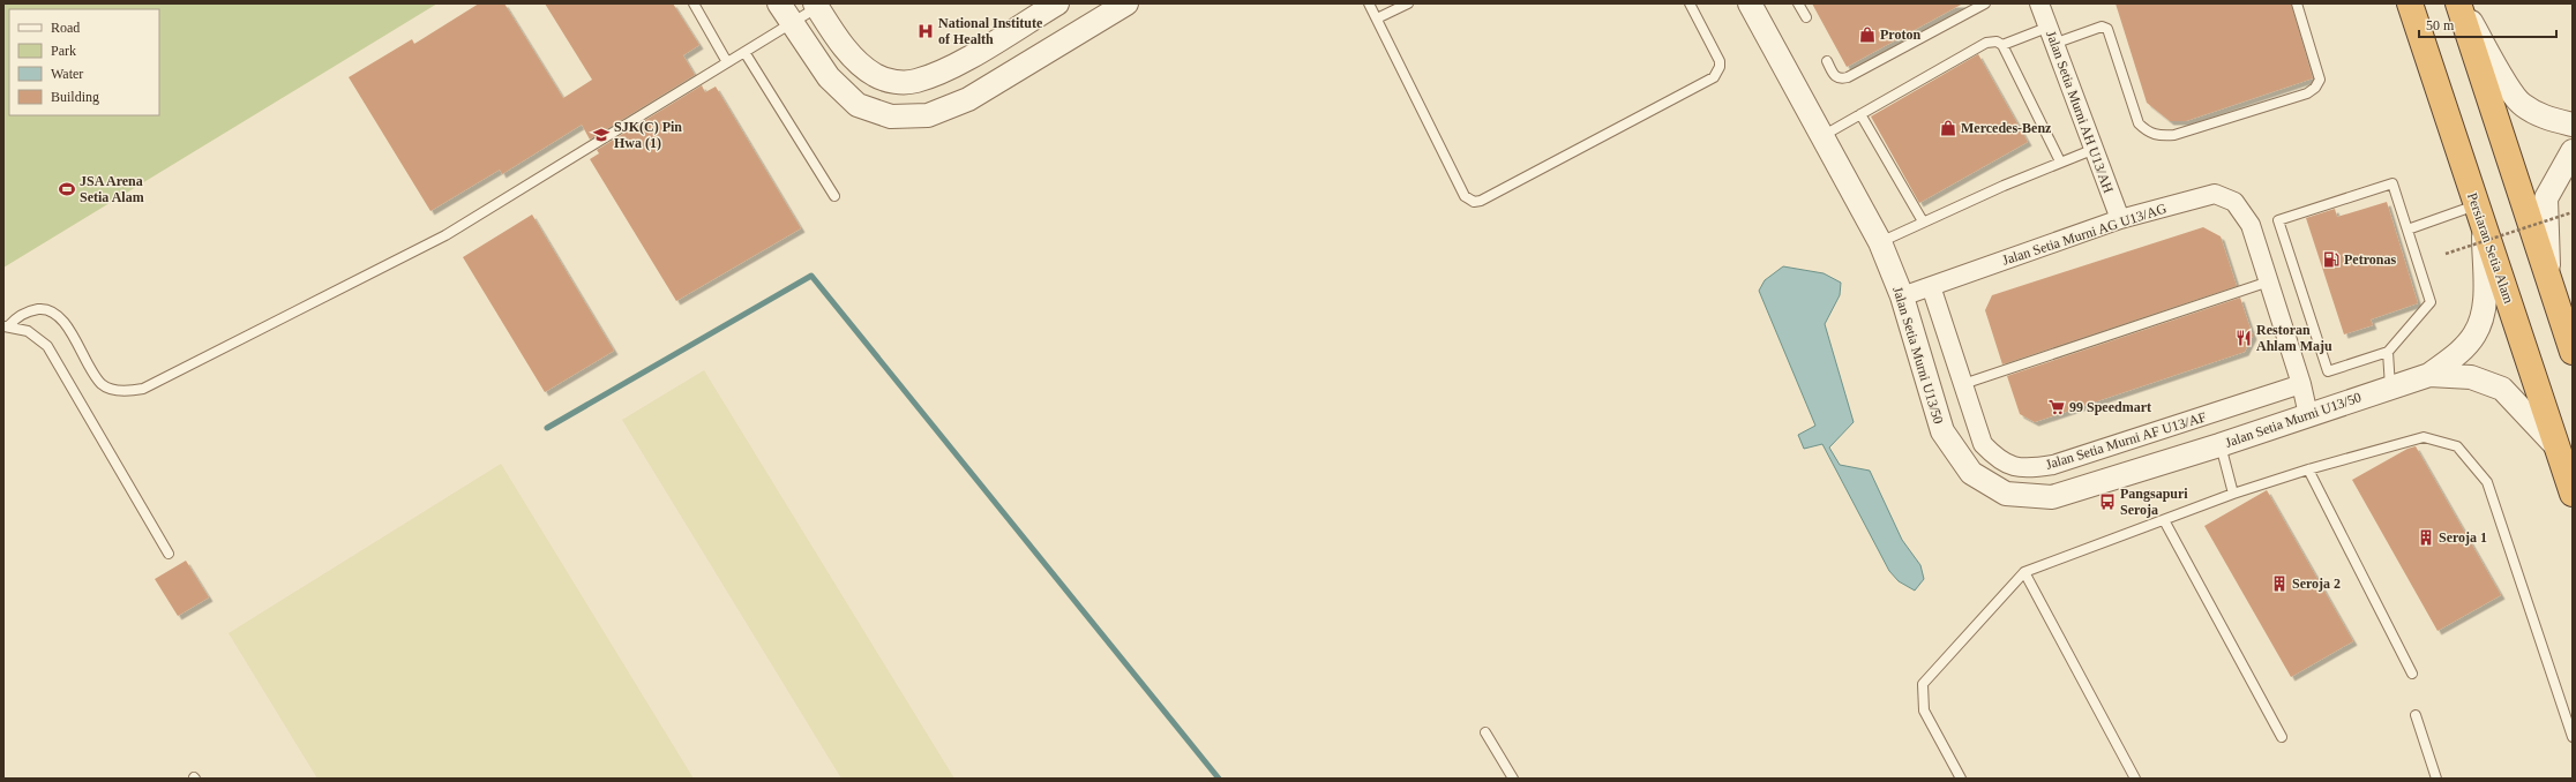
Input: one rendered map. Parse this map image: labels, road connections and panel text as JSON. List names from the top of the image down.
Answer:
{
  "streets": {
    "highway": ["Persiaran Setia Alam"],
    "street": [
      "Jalan Setia Murni AH U13/AH",
      "Jalan Setia Murni AG U13/AG",
      "Jalan Setia Murni U13/50",
      "Jalan Setia Murni AF U13/AF"
    ]
  },
  "crossings": [
    ["Jalan Setia Murni AH U13/AH", "Jalan Setia Murni AG U13/AG"],
    ["Jalan Setia Murni AG U13/AG", "Jalan Setia Murni U13/50"],
    ["Jalan Setia Murni AG U13/AG", "Jalan Setia Murni AF U13/AF"]
  ],
  "places": {
    "hospital": ["National Institute of Health"],
    "shop": ["Proton", "Mercedes-Benz"],
    "school or university": ["SJK(C) Pin Hwa (1)"],
    "sports": ["JSA Arena Setia Alam"],
    "fuel station": ["Petronas"],
    "restaurant": ["Restoran Ahlam Maju"],
    "supermarket": ["99 Speedmart"],
    "bus stop": ["Pangsapuri Seroja"],
    "building": ["Seroja 1", "Seroja 2"]
  },
  "legend": [
    "Road",
    "Park",
    "Water",
    "Building"
  ],
  "scale_bar": "50 m"
}
